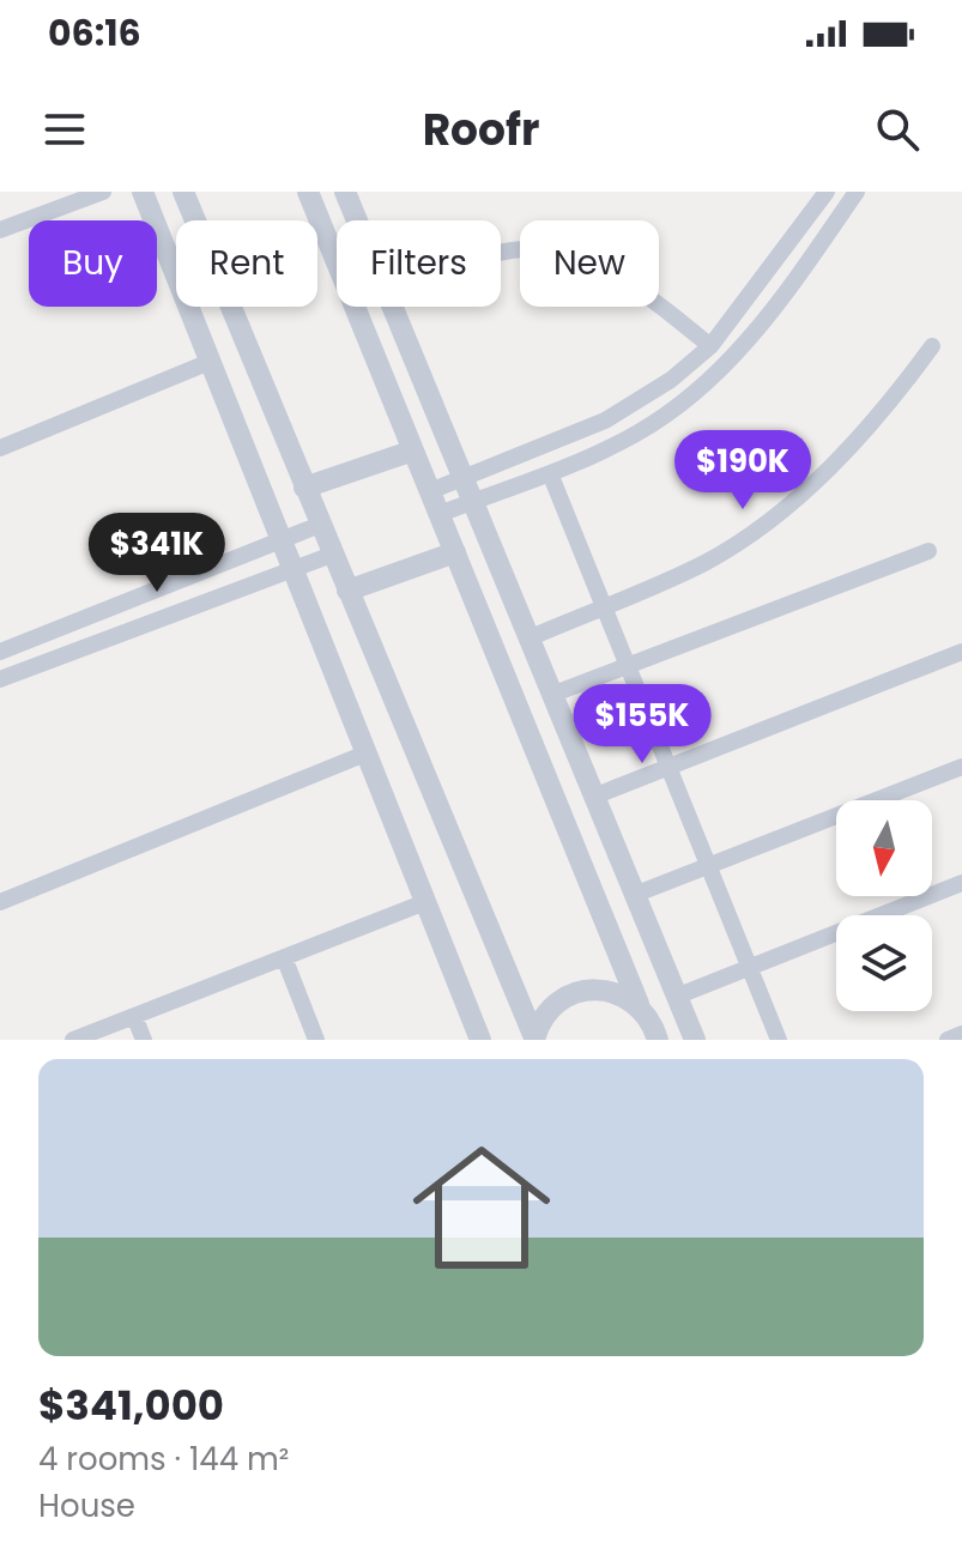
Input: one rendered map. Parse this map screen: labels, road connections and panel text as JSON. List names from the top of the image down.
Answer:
{
  "north": "bottom",
  "page": {
    "status": "06:16",
    "header": "Roofr",
    "chip": [
      "Buy",
      "Rent",
      "Filters",
      "New"
    ],
    "price": ["$190K", "$341K", "$155K"],
    "list": [
      {
        "name": "$341,000",
        "note": "4 rooms · 144 m² · House"
      }
    ]
  }
}
